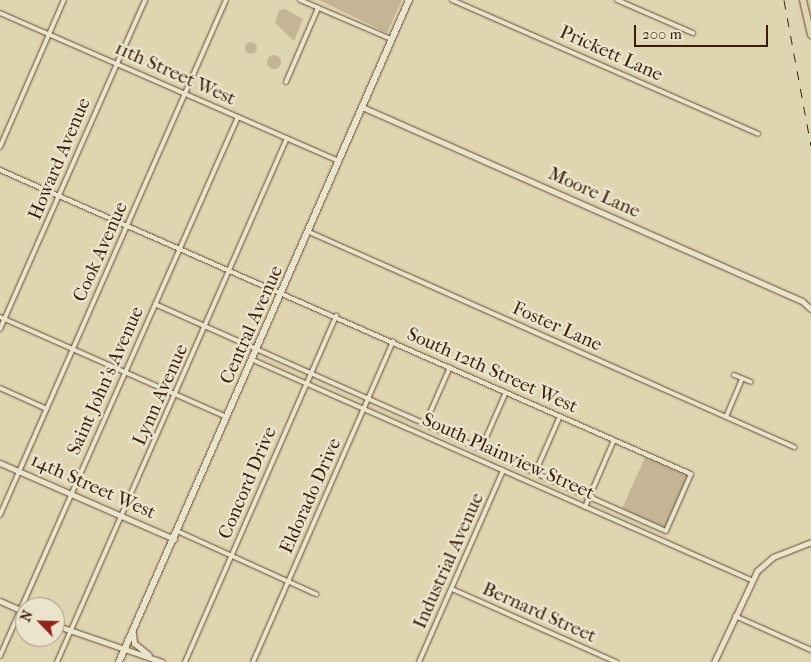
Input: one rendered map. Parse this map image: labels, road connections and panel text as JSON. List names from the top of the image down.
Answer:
{
  "streets": {
    "main road": ["Central Avenue"],
    "street": [
      "Prickett Lane",
      "11th Street West",
      "Howard Avenue",
      "Moore Lane",
      "Cook Avenue",
      "Foster Lane",
      "South 12th Street West",
      "Saint John's Avenue",
      "Lynn Avenue",
      "South Plainview Street",
      "Concord Drive",
      "14th Street West",
      "Eldorado Drive",
      "Industrial Avenue",
      "Bernard Street"
    ]
  },
  "crossings": [
    ["11th Street West", "Howard Avenue"],
    ["11th Street West", "Cook Avenue"],
    ["11th Street West", "Central Avenue"],
    ["11th Street West", "Saint John's Avenue"],
    ["11th Street West", "Lynn Avenue"],
    ["Howard Avenue", "South 12th Street West"],
    ["Moore Lane", "Central Avenue"],
    ["Cook Avenue", "South 12th Street West"],
    ["Cook Avenue", "14th Street West"],
    ["Central Avenue", "Foster Lane"],
    ["Central Avenue", "South 12th Street West"],
    ["Central Avenue", "South Plainview Street"],
    ["Central Avenue", "14th Street West"],
    ["South 12th Street West", "Saint John's Avenue"],
    ["South 12th Street West", "Lynn Avenue"],
    ["South 12th Street West", "South Plainview Street"],
    ["South 12th Street West", "Concord Drive"],
    ["South 12th Street West", "Eldorado Drive"],
    ["Saint John's Avenue", "South Plainview Street"],
    ["Saint John's Avenue", "14th Street West"],
    ["Lynn Avenue", "South Plainview Street"],
    ["Lynn Avenue", "14th Street West"],
    ["South Plainview Street", "Concord Drive"],
    ["South Plainview Street", "Eldorado Drive"],
    ["South Plainview Street", "Industrial Avenue"],
    ["Industrial Avenue", "Bernard Street"]
  ],
  "scale_bar": "200 m",
  "north": "top left"
}
